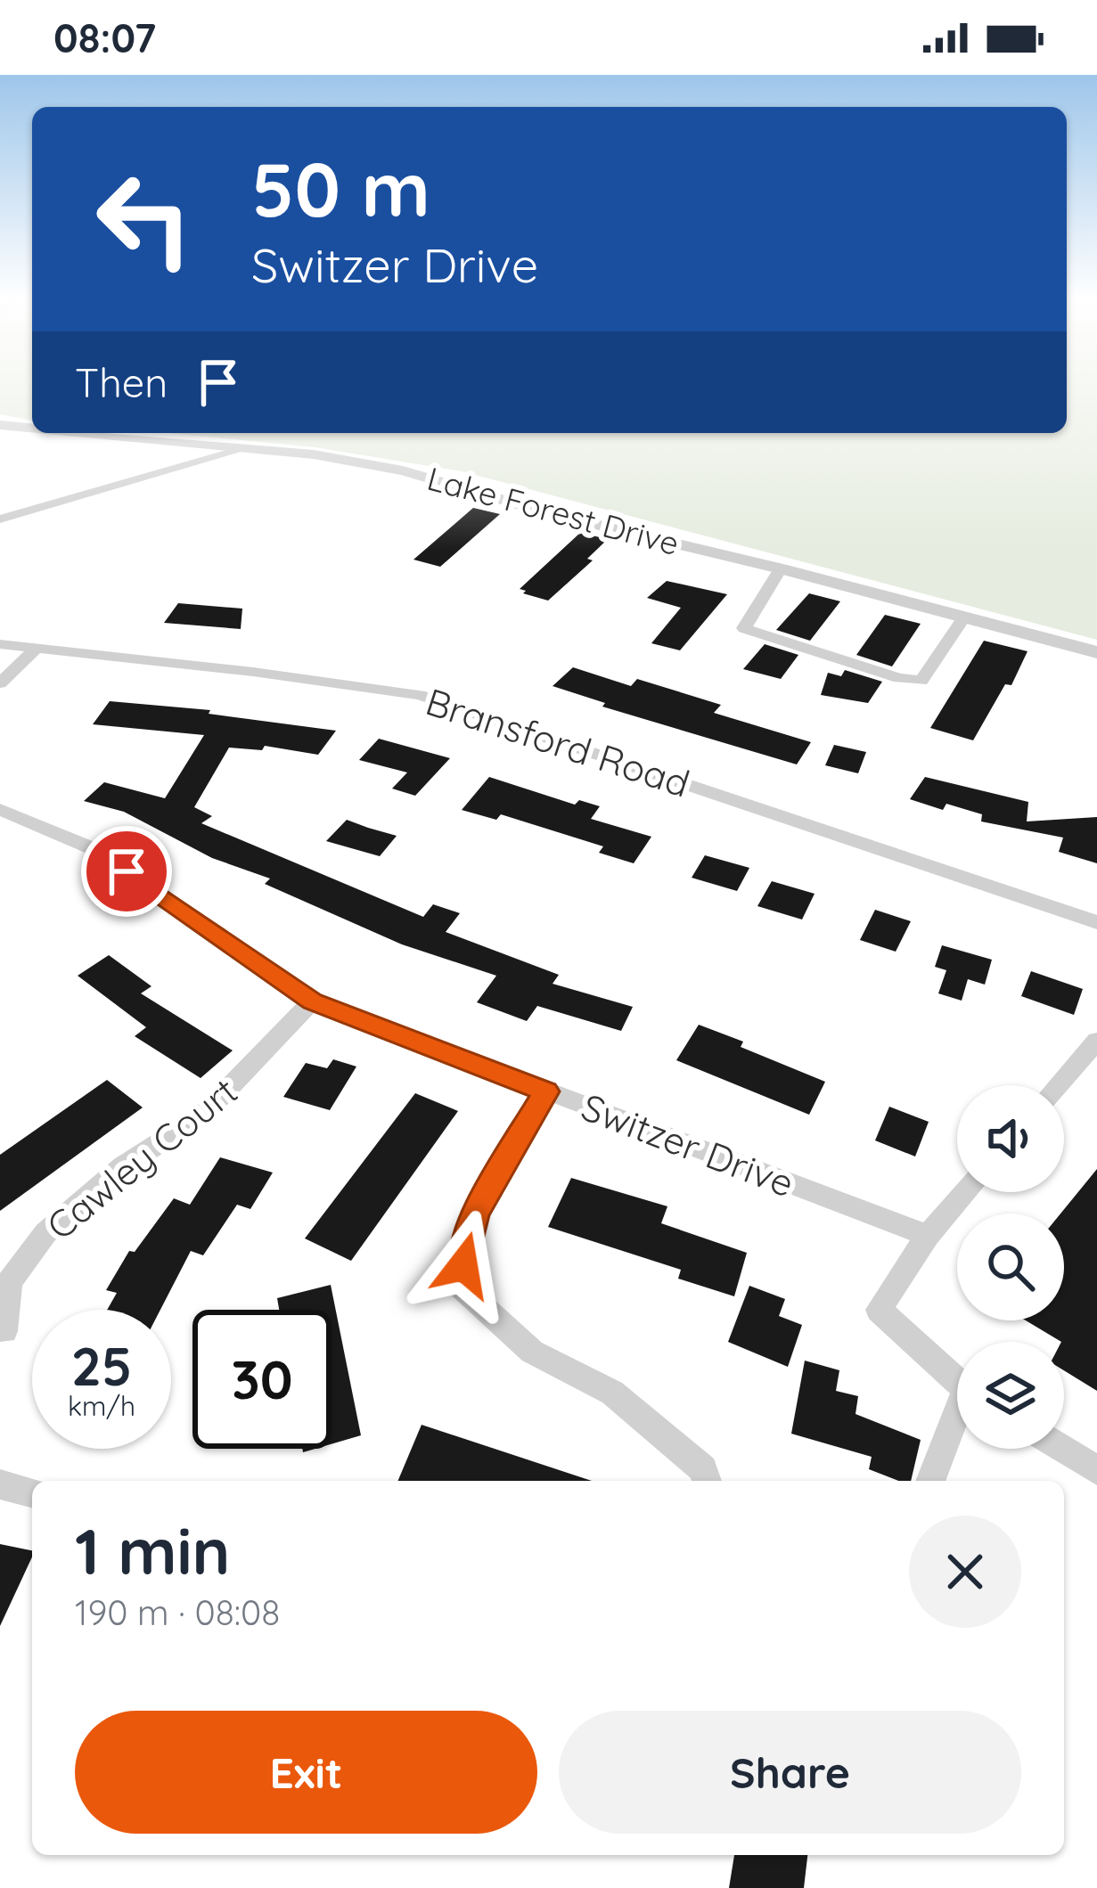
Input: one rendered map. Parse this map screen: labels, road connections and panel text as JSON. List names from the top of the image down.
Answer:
{
  "streets": {
    "street": [
      "Lake Forest Drive",
      "Bransford Road",
      "Switzer Drive",
      "Cawley Court"
    ]
  },
  "crossings": [
    ["Switzer Drive", "Cawley Court"]
  ],
  "page": {
    "status": "08:07",
    "turn": ["50 m", "Switzer Drive"],
    "then": "Then",
    "speed": "25 km/h",
    "limit": "30",
    "heading": ["1 min", "190 m · 08:08"],
    "buttons": ["Exit", "Share"]
  }
}
